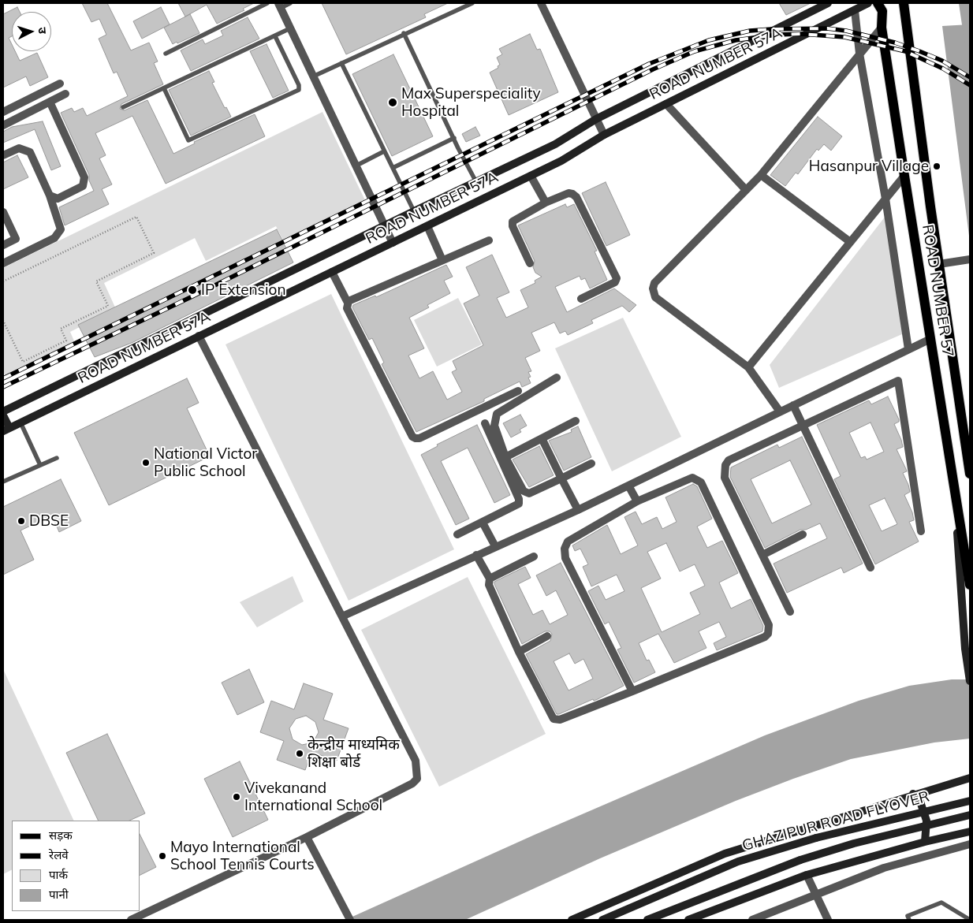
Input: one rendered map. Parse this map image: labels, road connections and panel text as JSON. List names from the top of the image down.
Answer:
{
  "streets": {
    "main road": ["ROAD NUMBER 57"],
    "street": ["ROAD NUMBER 57A", "GHAZIPUR ROAD FLYOVER"]
  },
  "places": [
    "Max Superspeciality Hospital",
    "Hasanpur Village",
    "IP Extension",
    "National Victor Public School",
    "DBSE",
    "केन्द्रीय माध्यमिक शिक्षा बोर्ड",
    "Vivekanand International School",
    "Mayo International School Tennis Courts"
  ],
  "legend": [
    "सड़क",
    "रेलवे",
    "पार्क",
    "पानी"
  ],
  "north": "right"
}
